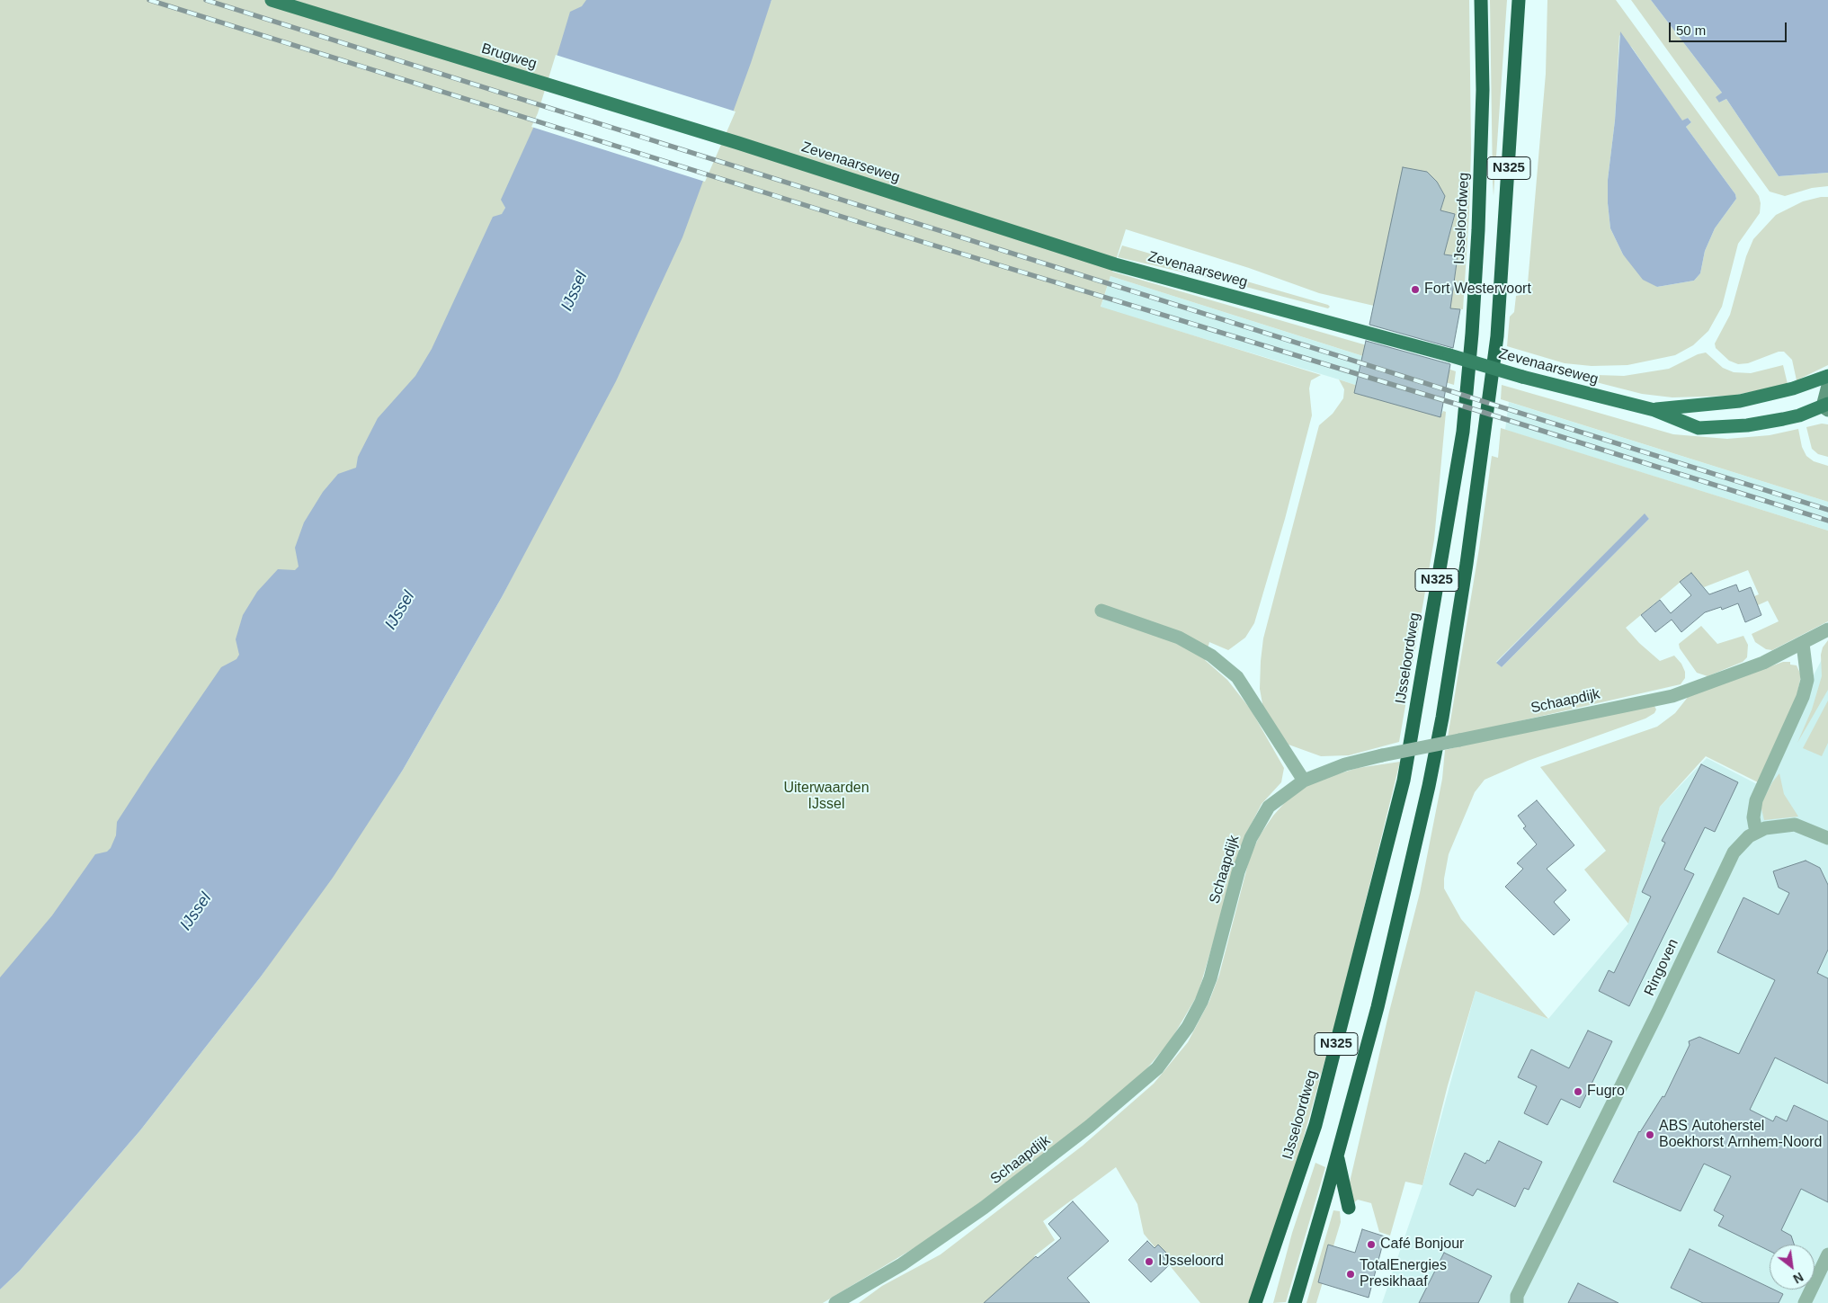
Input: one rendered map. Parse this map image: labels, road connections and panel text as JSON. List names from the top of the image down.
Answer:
{
  "streets": {
    "highway": ["N325", "IJsseloordweg"],
    "main road": ["Brugweg", "Zevenaarseweg"],
    "street": ["Schaapdijk", "Ringoven"]
  },
  "crossings": [
    ["Brugweg", "Zevenaarseweg"]
  ],
  "water": ["IJssel"],
  "parks": ["Uiterwaarden IJssel"],
  "places": [
    "Fort Westervoort",
    "Fugro",
    "ABS Autoherstel Boekhorst Arnhem-Noord",
    "Café Bonjour",
    "IJsseloord",
    "TotalEnergies Presikhaaf"
  ],
  "scale_bar": "50 m",
  "north": "bottom right"
}
